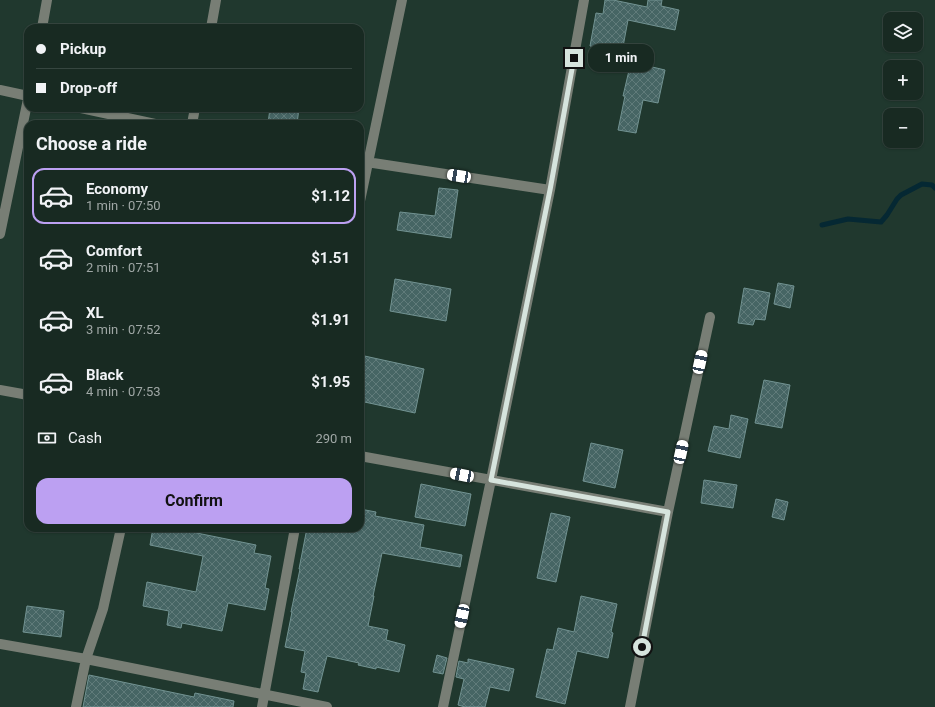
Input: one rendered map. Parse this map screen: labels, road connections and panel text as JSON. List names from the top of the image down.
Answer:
{
  "page": {
    "map_buttons": ["+", "−"],
    "banner": ["Pickup", "Drop-off"],
    "bubble": "1 min",
    "heading": "Choose a ride",
    "list": [
      {
        "name": "Economy",
        "note": "1 min · 07:50",
        "value": "$1.12"
      },
      {
        "name": "Comfort",
        "note": "2 min · 07:51",
        "value": "$1.51"
      },
      {
        "name": "XL",
        "note": "3 min · 07:52",
        "value": "$1.91"
      },
      {
        "name": "Black",
        "note": "4 min · 07:53",
        "value": "$1.95"
      }
    ],
    "pay": ["Cash", "290 m"],
    "buttons": "Confirm"
  }
}
